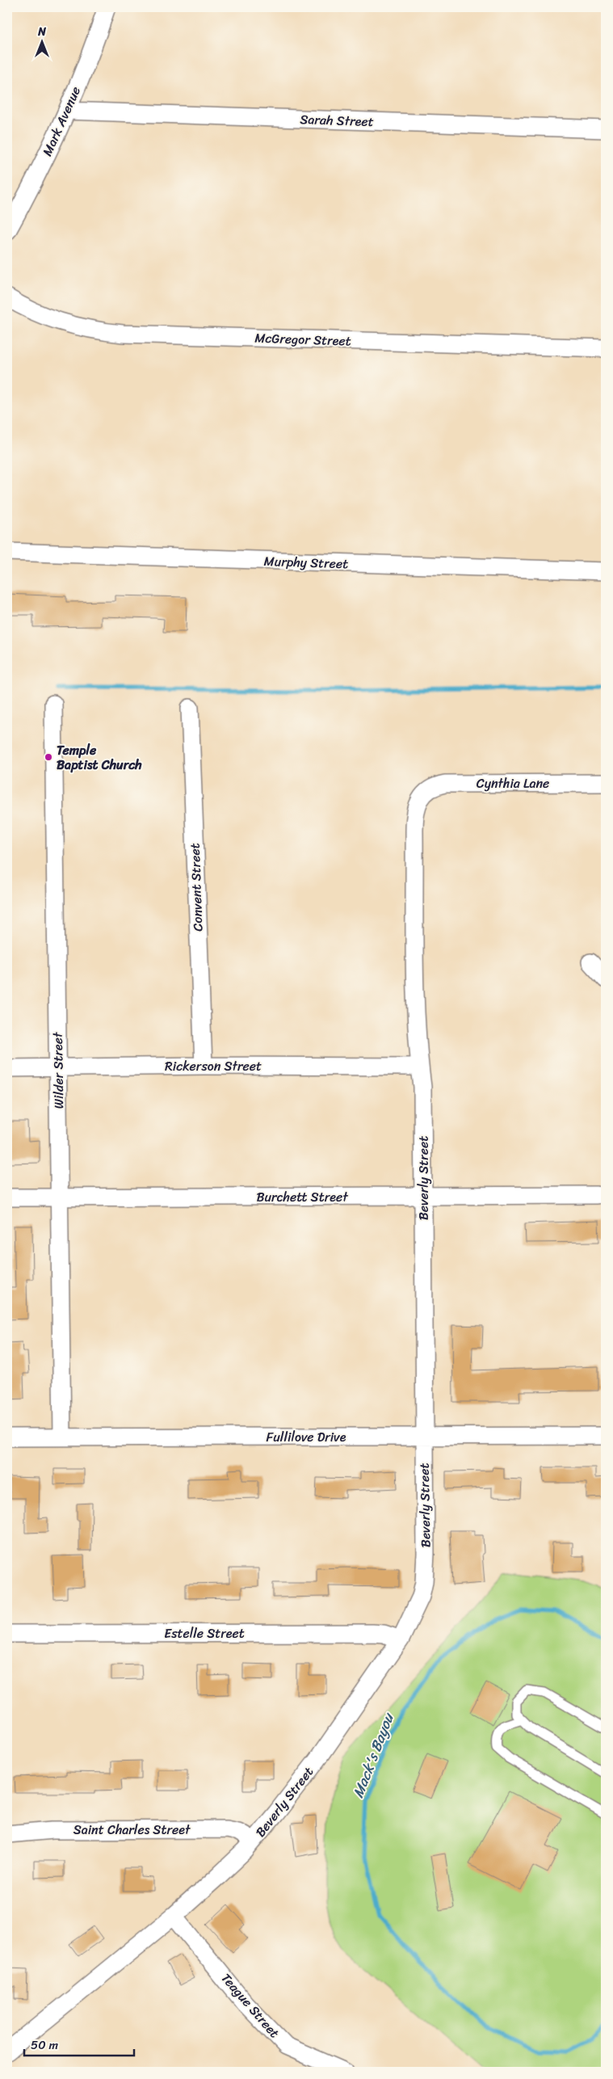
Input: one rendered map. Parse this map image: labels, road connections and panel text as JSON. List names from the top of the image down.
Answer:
{
  "streets": {
    "street": [
      "Sarah Street",
      "Mark Avenue",
      "McGregor Street",
      "Murphy Street",
      "Cynthia Lane",
      "Convent Street",
      "Rickerson Street",
      "Wilder Street",
      "Beverly Street",
      "Burchett Street",
      "Fullilove Drive",
      "Estelle Street",
      "Saint Charles Street",
      "Teague Street"
    ]
  },
  "crossings": [
    ["Sarah Street", "Mark Avenue"],
    ["Cynthia Lane", "Beverly Street"],
    ["Convent Street", "Rickerson Street"],
    ["Rickerson Street", "Wilder Street"],
    ["Rickerson Street", "Beverly Street"],
    ["Wilder Street", "Burchett Street"],
    ["Wilder Street", "Fullilove Drive"],
    ["Beverly Street", "Burchett Street"],
    ["Beverly Street", "Fullilove Drive"],
    ["Beverly Street", "Estelle Street"],
    ["Beverly Street", "Saint Charles Street"],
    ["Beverly Street", "Teague Street"]
  ],
  "water": ["Mack's Bayou"],
  "places": ["Temple Baptist Church"],
  "scale_bar": "50 m",
  "north": "top"
}
